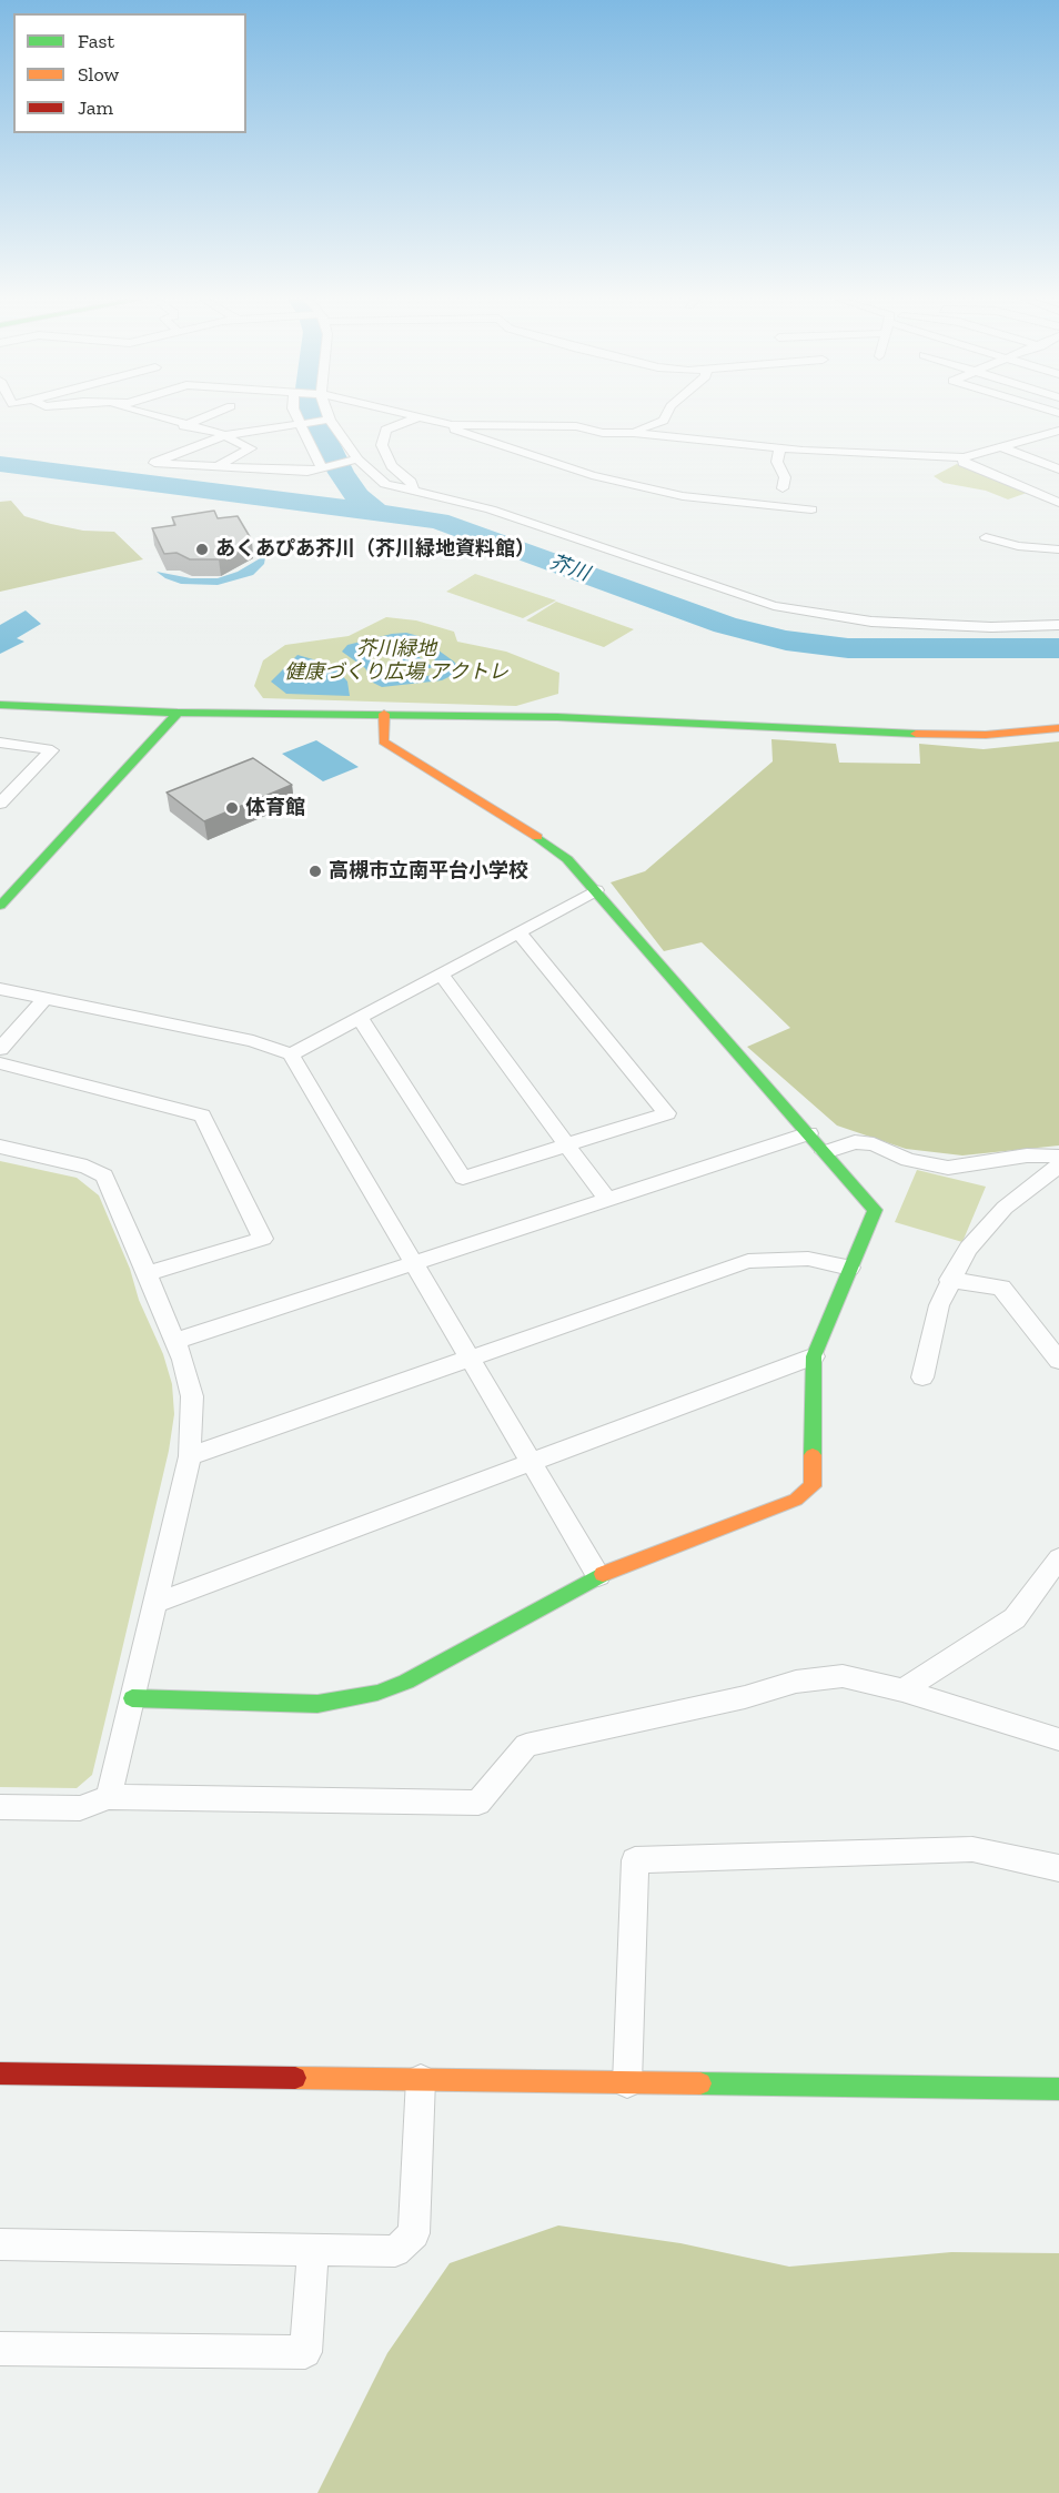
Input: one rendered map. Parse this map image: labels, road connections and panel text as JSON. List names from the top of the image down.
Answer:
{
  "water": ["芥川"],
  "parks": ["芥川緑地 健康づくり広場 アクトレ"],
  "places": ["あくあぴあ芥川（芥川緑地資料館）", "体育館", "高槻市立南平台小学校"],
  "legend": ["Fast", "Slow", "Jam"]
}
